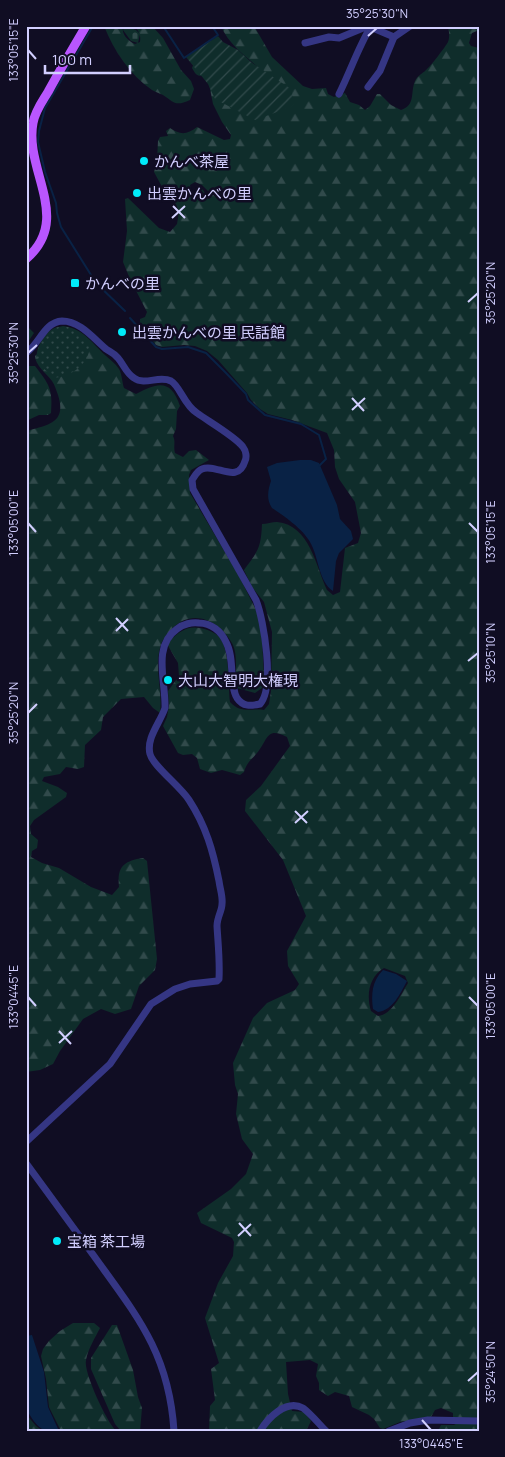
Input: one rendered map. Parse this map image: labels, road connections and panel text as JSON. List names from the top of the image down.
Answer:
{
  "places": {
    "other": [
      "かんべ茶屋",
      "出雲かんべの里",
      "出雲かんべの里 民話館",
      "大山大智明大権現",
      "宝箱 茶工場"
    ],
    "transit": ["かんべの里"]
  },
  "scale_bar": "100 m",
  "coordinates": [
    "35°25'30\"N",
    "133°05'15\"E",
    "35°25'20\"N",
    "133°05'00\"E",
    "35°25'10\"N",
    "133°04'45\"E",
    "35°24'50\"N"
  ]
}
